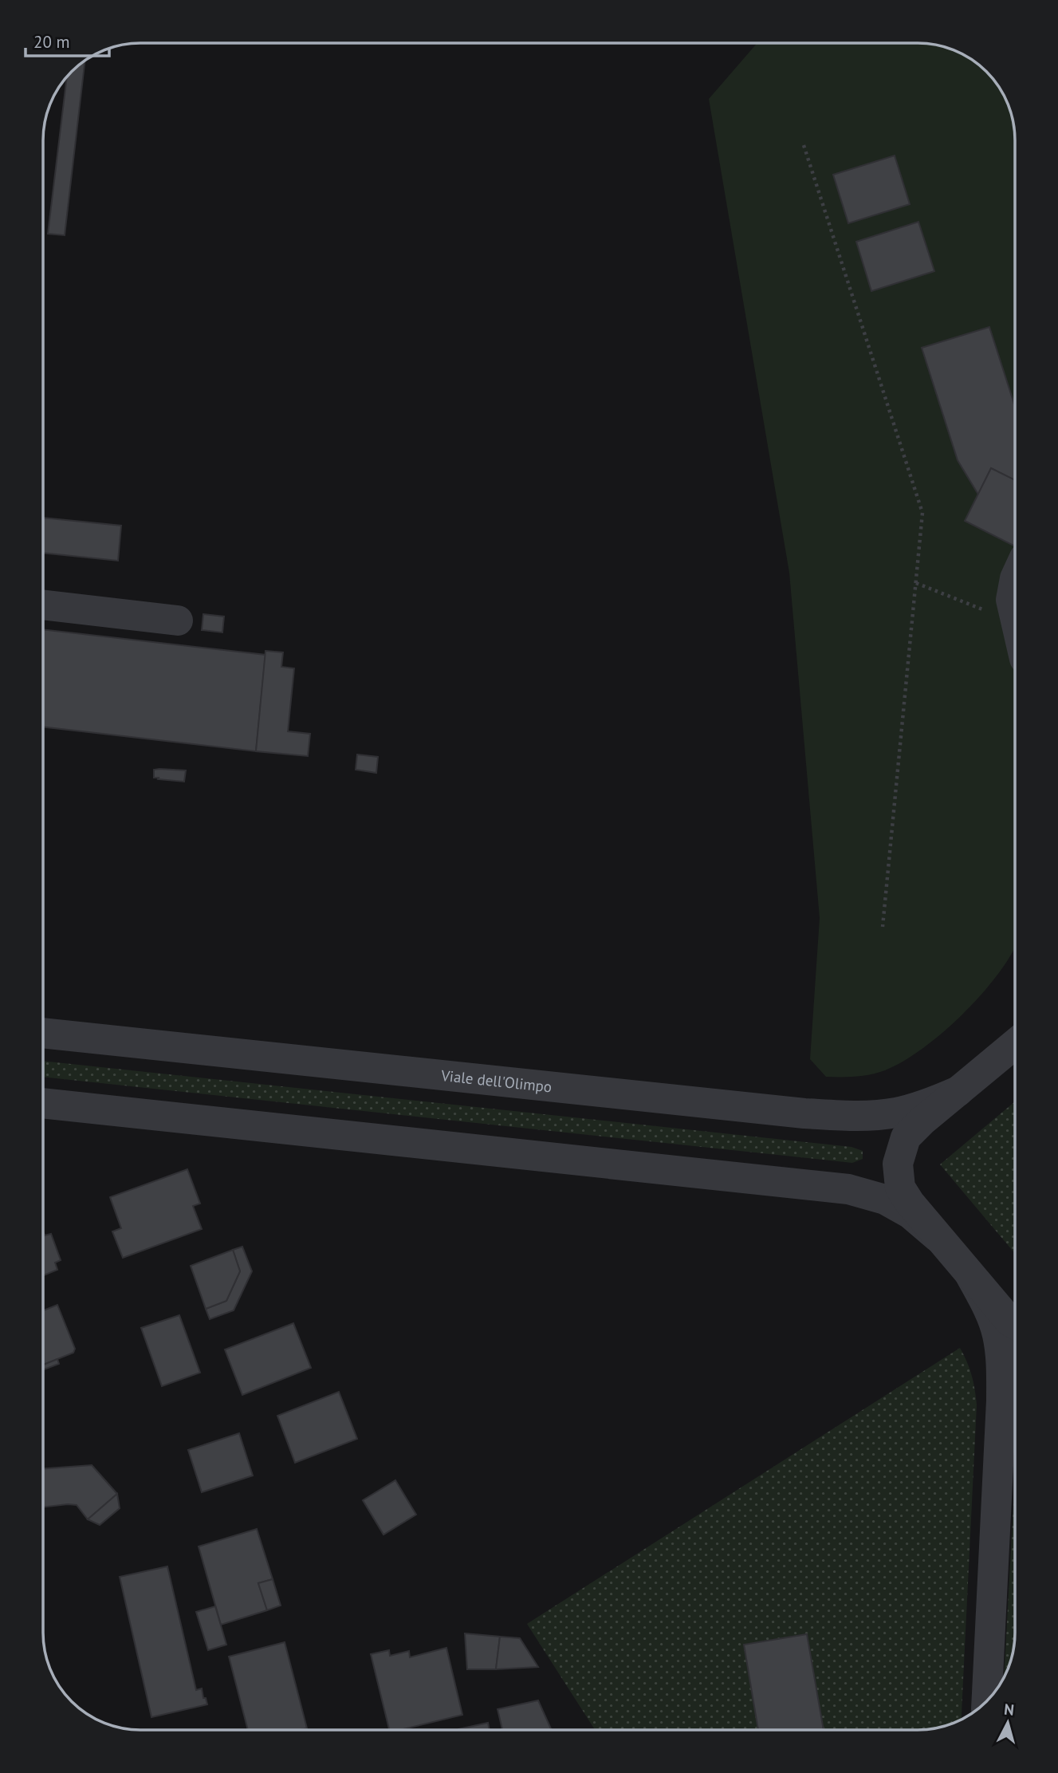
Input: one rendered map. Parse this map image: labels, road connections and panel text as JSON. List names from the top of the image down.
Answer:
{
  "streets": {
    "street": ["Viale dell'Olimpo"]
  },
  "scale_bar": "20 m",
  "north": "top"
}
